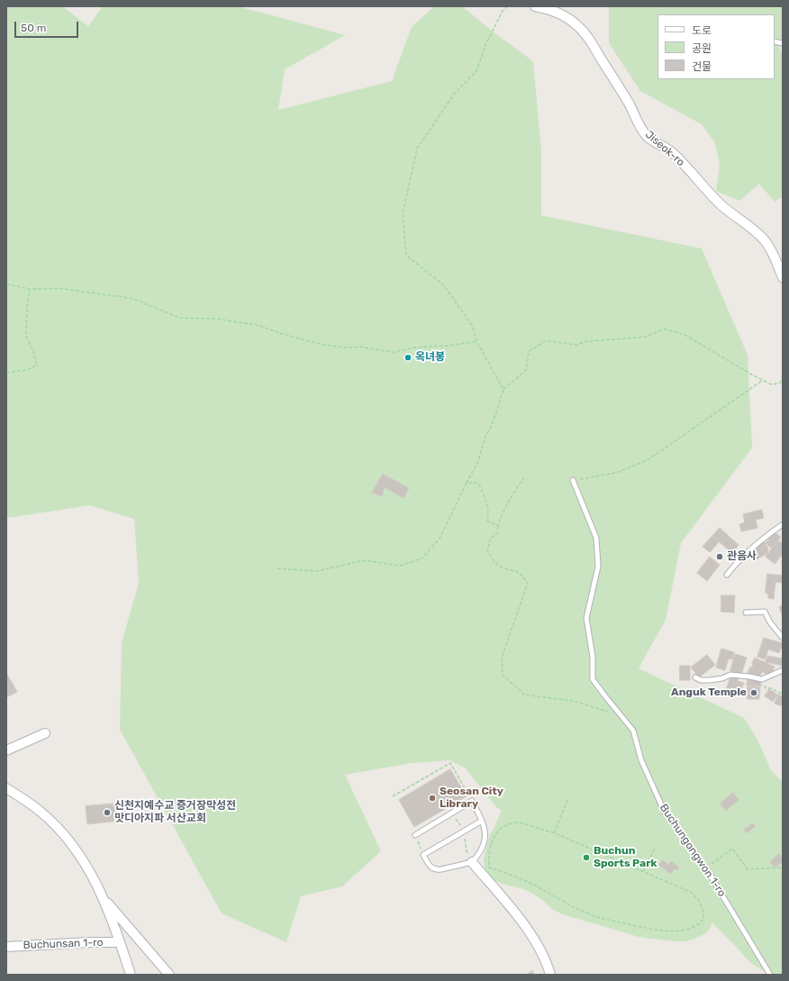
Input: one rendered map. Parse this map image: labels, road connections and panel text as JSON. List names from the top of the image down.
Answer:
{
  "streets": {
    "street": ["Jiseok-ro", "Buchunsan 1-ro"],
    "lane": ["Buchungongwon 1-ro"]
  },
  "places": [
    "옥녀봉",
    "관음사",
    "Anguk Temple",
    "Seosan City Library",
    "신천지예수교 증거장막성전 맛디아지파 서산교회",
    "Buchun Sports Park"
  ],
  "legend": ["도로", "공원", "건물"],
  "scale_bar": "50 m"
}
